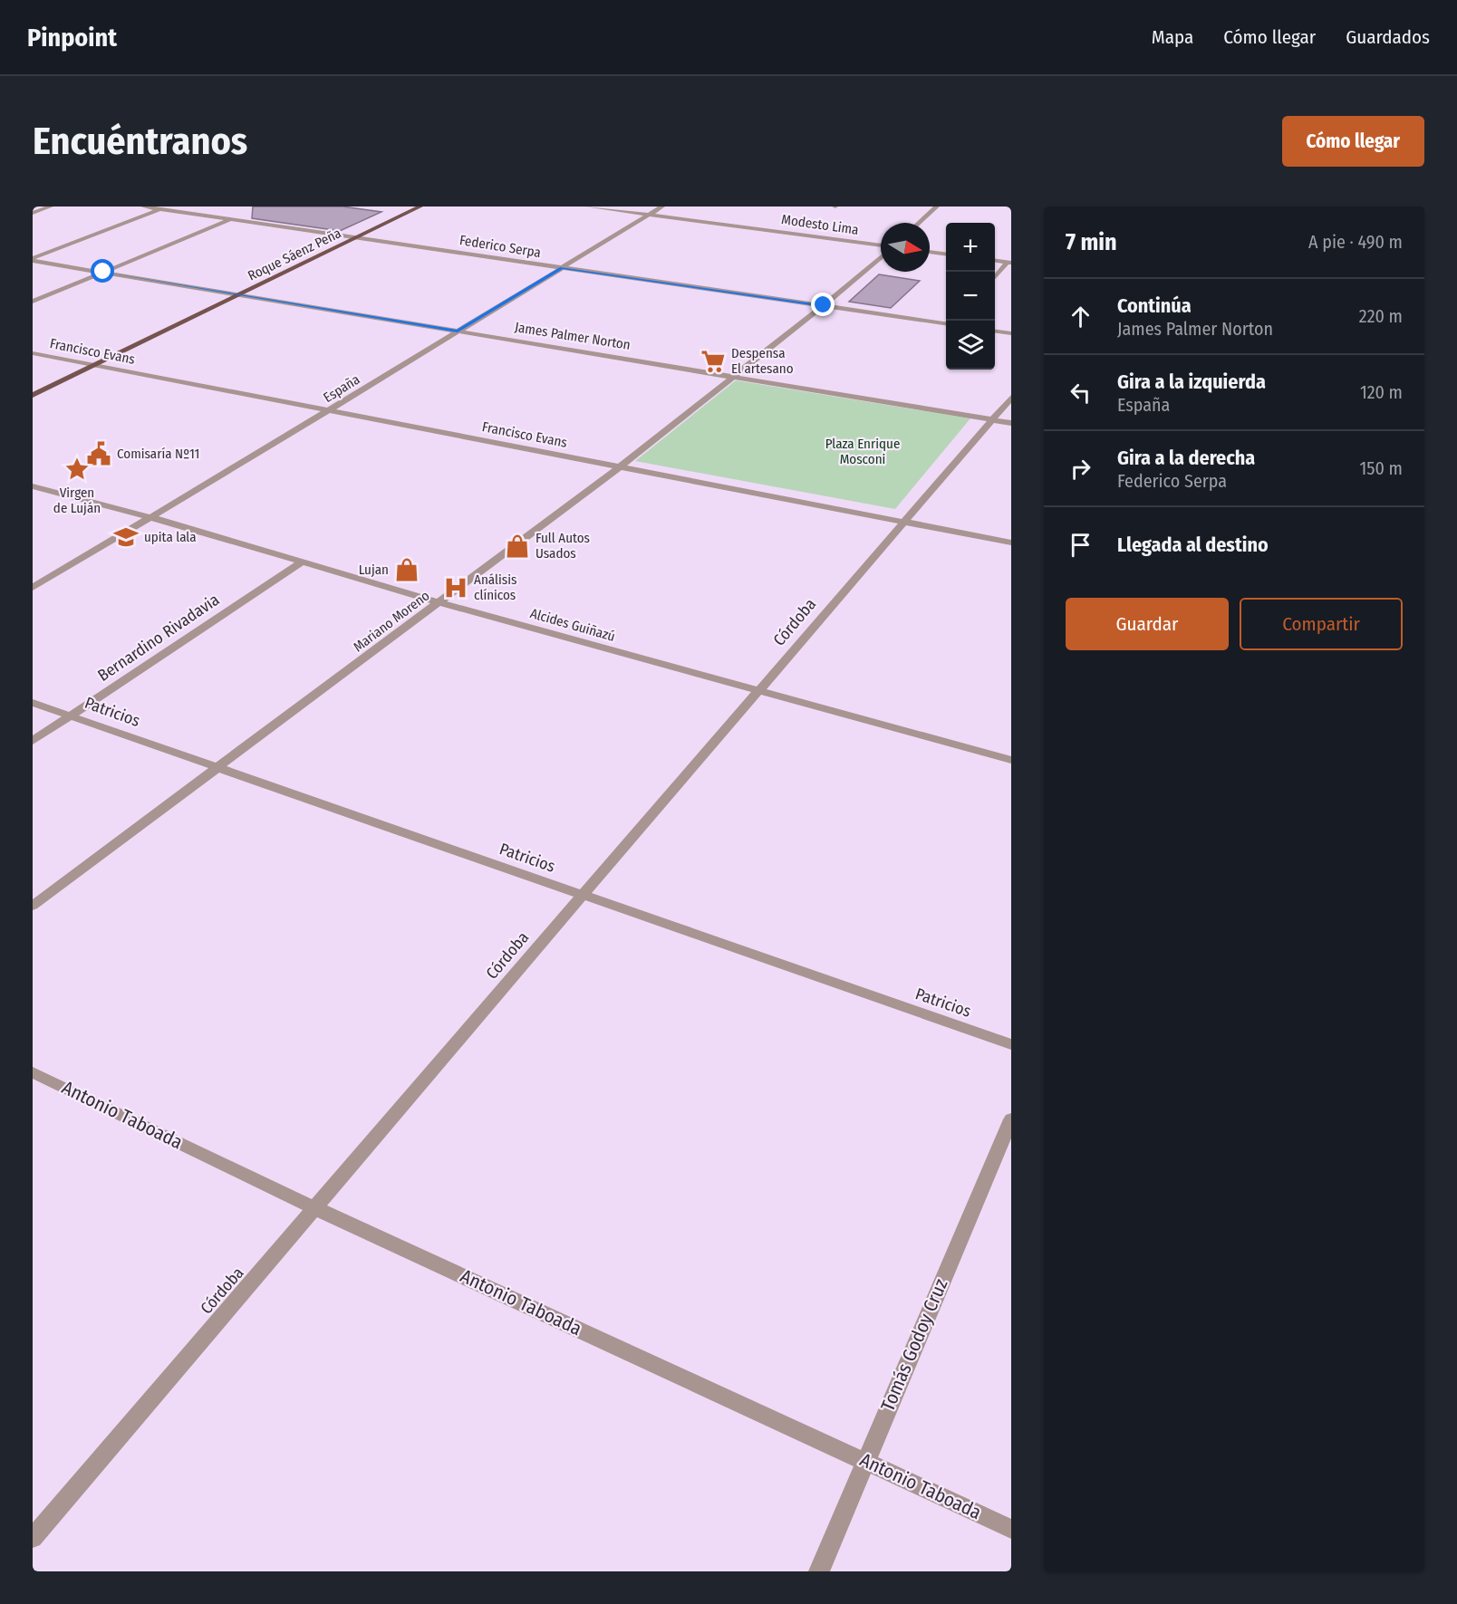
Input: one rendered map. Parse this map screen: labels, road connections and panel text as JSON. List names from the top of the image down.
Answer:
{
  "streets": {
    "main road": ["Roque Sáenz Peña"],
    "street": [
      "Modesto Lima",
      "Federico Serpa",
      "James Palmer Norton",
      "Francisco Evans",
      "España",
      "Mariano Moreno",
      "Córdoba",
      "Alcides Guiñazú",
      "Bernardino Rivadavia",
      "Patricios",
      "Antonio Taboada",
      "Tomás Godoy Cruz"
    ]
  },
  "crossings": [
    ["Modesto Lima", "España"],
    ["Federico Serpa", "Roque Sáenz Peña"],
    ["Federico Serpa", "España"],
    ["Federico Serpa", "Mariano Moreno"],
    ["Roque Sáenz Peña", "James Palmer Norton"],
    ["Roque Sáenz Peña", "Francisco Evans"],
    ["James Palmer Norton", "España"],
    ["James Palmer Norton", "Mariano Moreno"],
    ["James Palmer Norton", "Córdoba"],
    ["Francisco Evans", "España"],
    ["Francisco Evans", "Mariano Moreno"],
    ["Francisco Evans", "Córdoba"],
    ["España", "Alcides Guiñazú"],
    ["Mariano Moreno", "Alcides Guiñazú"],
    ["Mariano Moreno", "Patricios"],
    ["Córdoba", "Alcides Guiñazú"],
    ["Córdoba", "Patricios"],
    ["Córdoba", "Antonio Taboada"],
    ["Alcides Guiñazú", "Bernardino Rivadavia"],
    ["Bernardino Rivadavia", "Patricios"],
    ["Antonio Taboada", "Tomás Godoy Cruz"]
  ],
  "parks": ["Plaza Enrique Mosconi"],
  "places": {
    "supermarket": ["Despensa El artesano"],
    "public building": ["Comisaría Nº11"],
    "place": ["Virgen de Luján"],
    "school or university": ["upita lala"],
    "shop": ["Full Autos Usados", "Lujan"],
    "hospital": ["Análisis clínicos"]
  },
  "north": "right",
  "page": {
    "header": "Pinpoint",
    "nav": ["Mapa", "Cómo llegar", "Guardados"],
    "buttons": [
      "Cómo llegar",
      ["Guardar", "Compartir"]
    ],
    "title": "Encuéntranos",
    "heading": ["7 min", "A pie · 490 m"],
    "map_buttons": ["+", "−"],
    "list": [
      ["Continúa", "James Palmer Norton", "220 m"],
      ["Gira a la izquierda", "España", "120 m"],
      ["Gira a la derecha", "Federico Serpa", "150 m"],
      "Llegada al destino"
    ]
  }
}
